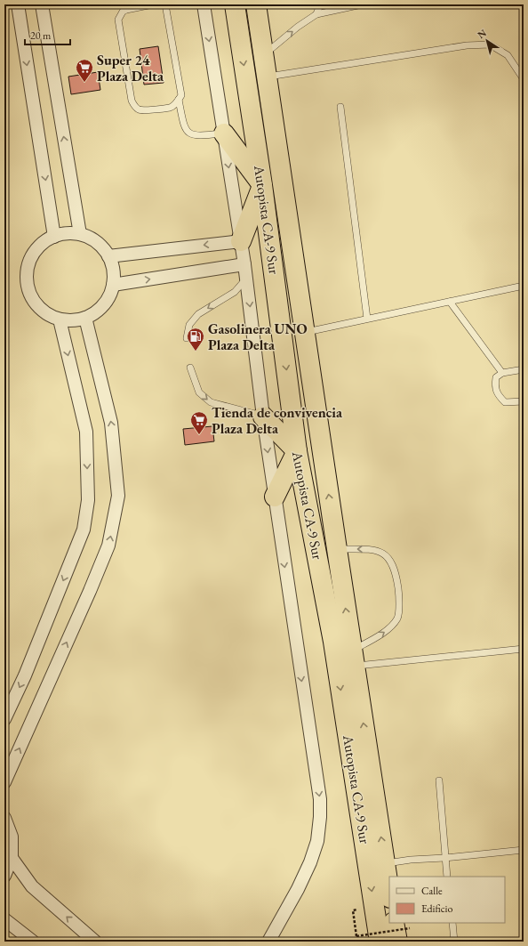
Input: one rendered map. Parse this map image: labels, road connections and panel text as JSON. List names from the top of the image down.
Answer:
{
  "streets": {
    "highway": ["Autopista CA-9 Sur"]
  },
  "places": {
    "supermarket": ["Super 24 Plaza Delta", "Tienda de convivencia Plaza Delta"],
    "fuel station": ["Gasolinera UNO Plaza Delta"]
  },
  "legend": ["Calle", "Edificio"],
  "scale_bar": "20 m",
  "north": "top left"
}
